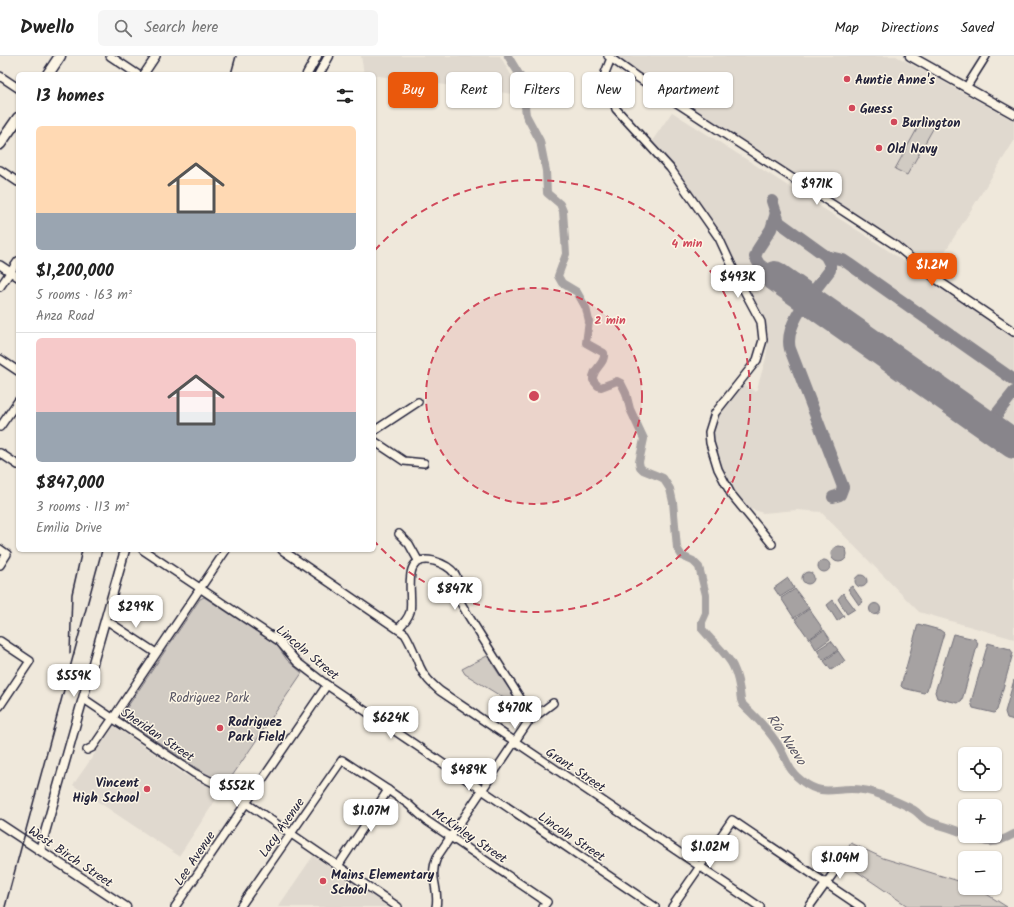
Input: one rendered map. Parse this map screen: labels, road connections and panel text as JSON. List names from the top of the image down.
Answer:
{
  "streets": {
    "main road": ["West Birch Street"],
    "street": [
      "Lincoln Street",
      "Sheridan Street",
      "Grant Street",
      "Lacy Avenue",
      "McKinley Street",
      "Lee Avenue"
    ]
  },
  "crossings": [
    ["Lincoln Street", "Lee Avenue"],
    ["Sheridan Street", "Lacy Avenue"],
    ["Sheridan Street", "Lee Avenue"],
    ["Lacy Avenue", "McKinley Street"]
  ],
  "water": ["Río Nuevo"],
  "parks": ["Rodriguez Park"],
  "places": [
    "Auntie Anne's",
    "Guess",
    "Burlington",
    "Old Navy",
    "Rodriguez Park Field",
    "Vincent High School",
    "Mains Elementary School"
  ],
  "page": {
    "header": "Dwello",
    "search": "Search here",
    "nav": ["Map", "Directions", "Saved"],
    "chip": [
      "Buy",
      "Rent",
      "Filters",
      "New",
      "Apartment"
    ],
    "heading": "13 homes",
    "list": [
      {
        "name": "$1,200,000",
        "note": "5 rooms · 163 m² · Anza Road"
      },
      {
        "name": "$847,000",
        "note": "3 rooms · 113 m² · Emilia Drive"
      }
    ],
    "price": [
      "$971K",
      "$1.2M",
      "$493K",
      "$847K",
      "$299K",
      "$559K",
      "$470K",
      "$624K",
      "$489K",
      "$552K",
      "$1.07M",
      "$1.02M",
      "$1.04M"
    ],
    "map_buttons": ["+", "−"]
  },
  "rings": ["4 min", "2 min"]
}
